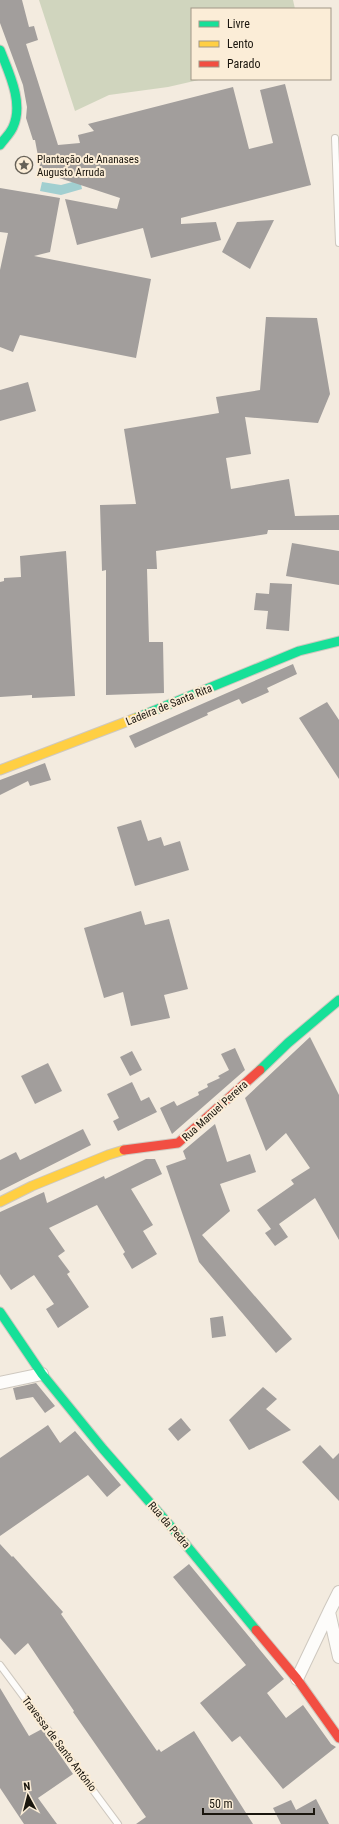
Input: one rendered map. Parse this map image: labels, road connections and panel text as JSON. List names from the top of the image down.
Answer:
{
  "streets": {
    "street": ["Ladeira de Santa Rita", "Rua Manuel Pereira", "Rua da Pedra"],
    "lane": ["Travessa de Santo António"]
  },
  "places": {
    "place": ["Plantação de Ananases Augusto Arruda"]
  },
  "legend": ["Livre", "Lento", "Parado"],
  "scale_bar": "50 m",
  "north": "top"
}
